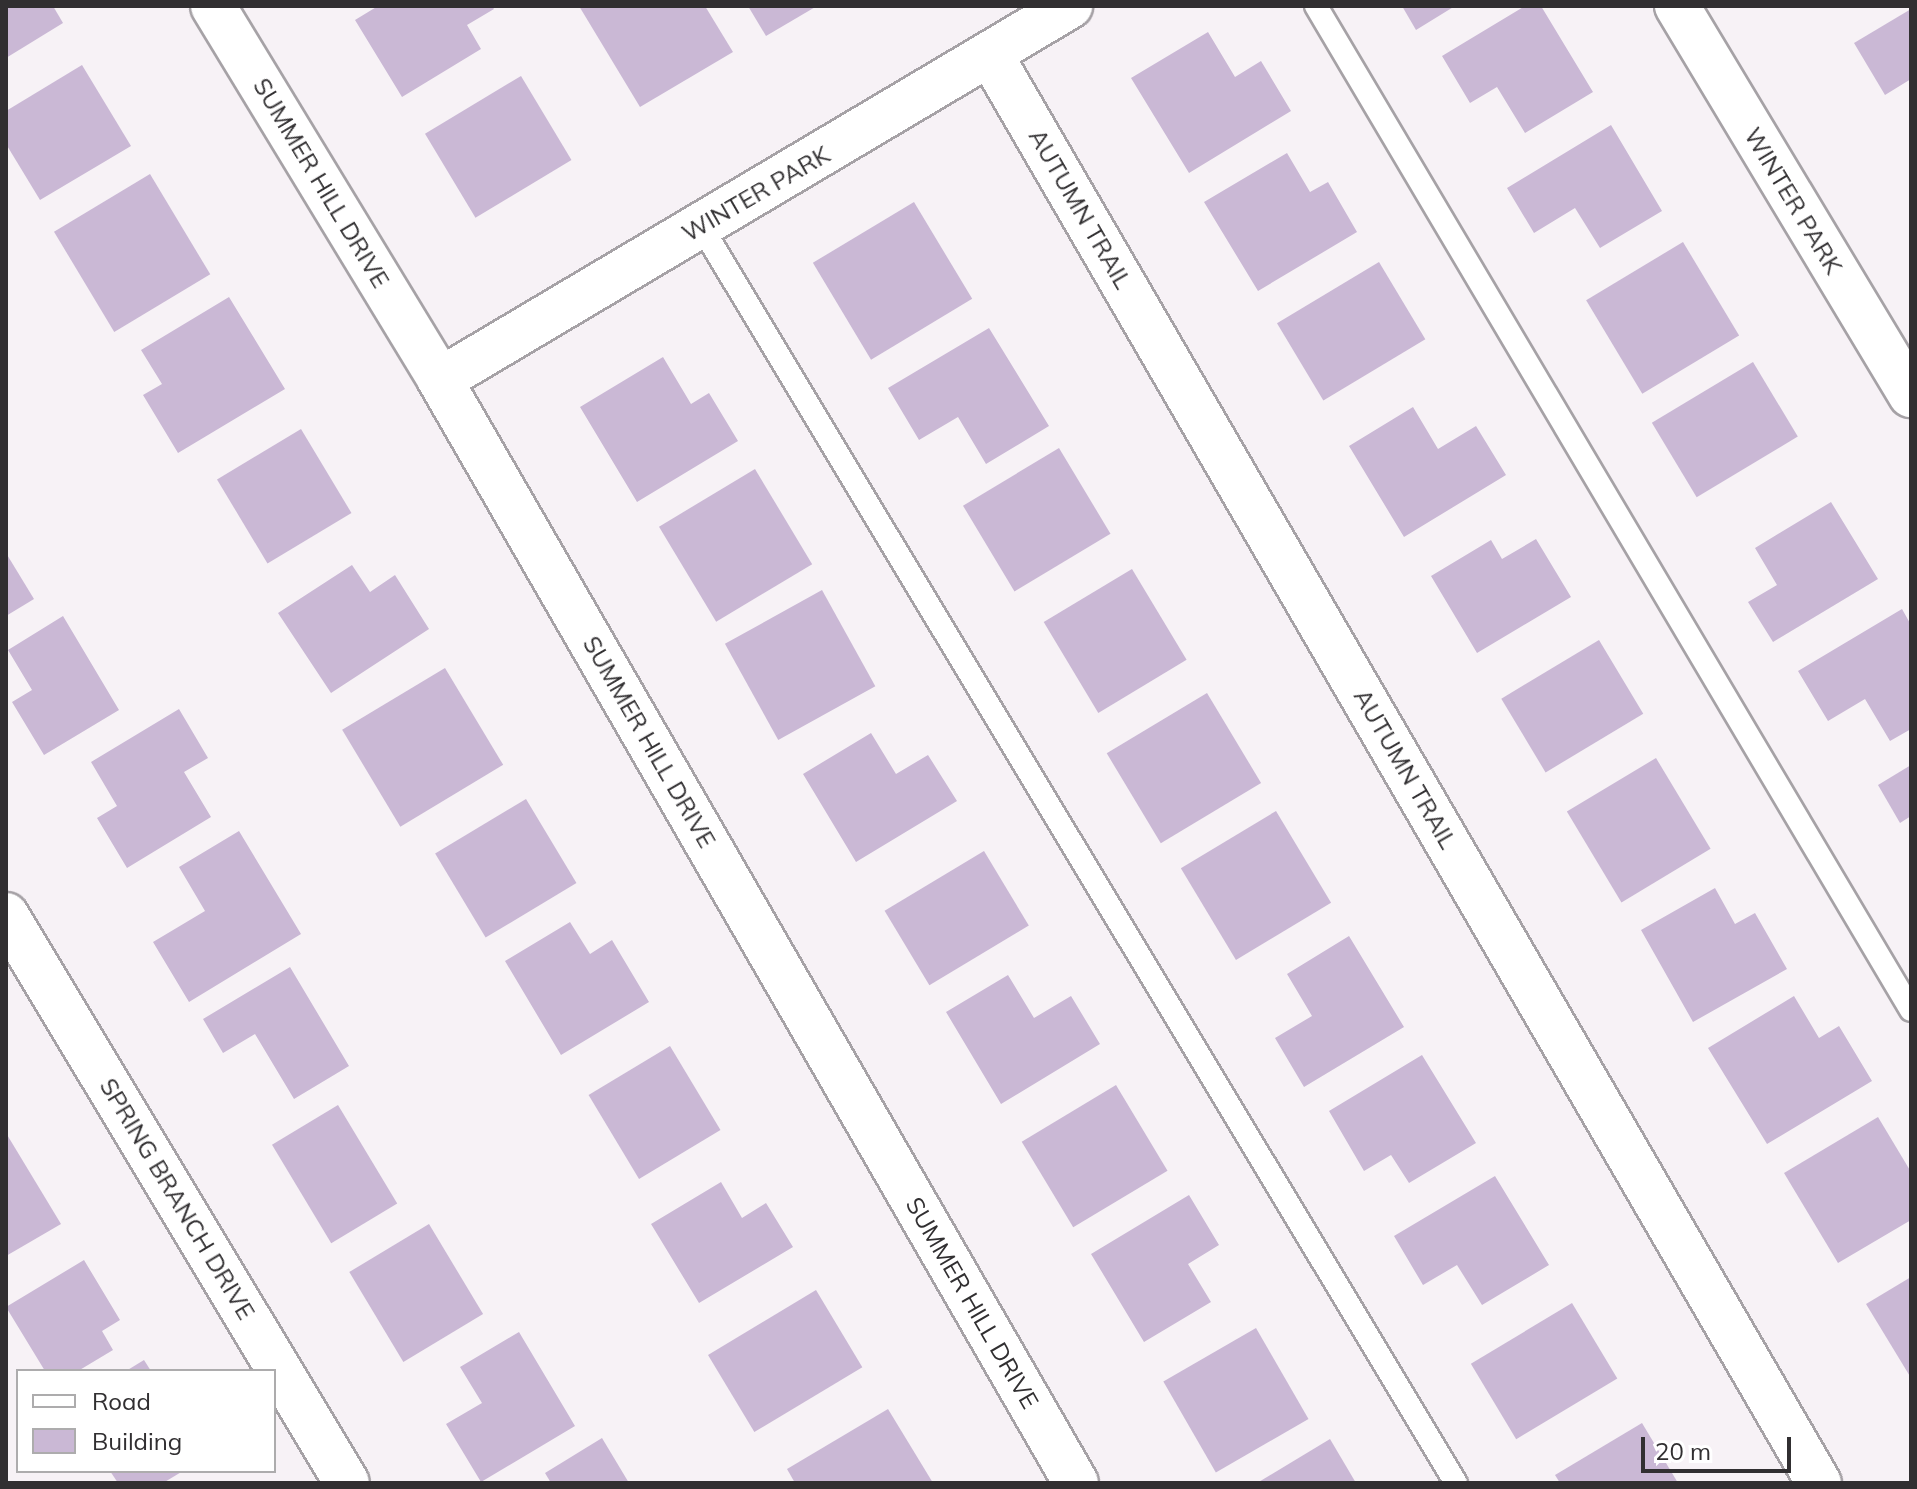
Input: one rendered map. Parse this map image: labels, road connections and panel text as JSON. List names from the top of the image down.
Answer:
{
  "streets": {
    "street": [
      "SUMMER HILL DRIVE",
      "WINTER PARK",
      "AUTUMN TRAIL",
      "SPRING BRANCH DRIVE"
    ]
  },
  "crossings": [
    ["SUMMER HILL DRIVE", "WINTER PARK"],
    ["WINTER PARK", "AUTUMN TRAIL"]
  ],
  "legend": ["Road", "Building"],
  "scale_bar": "20 m"
}
